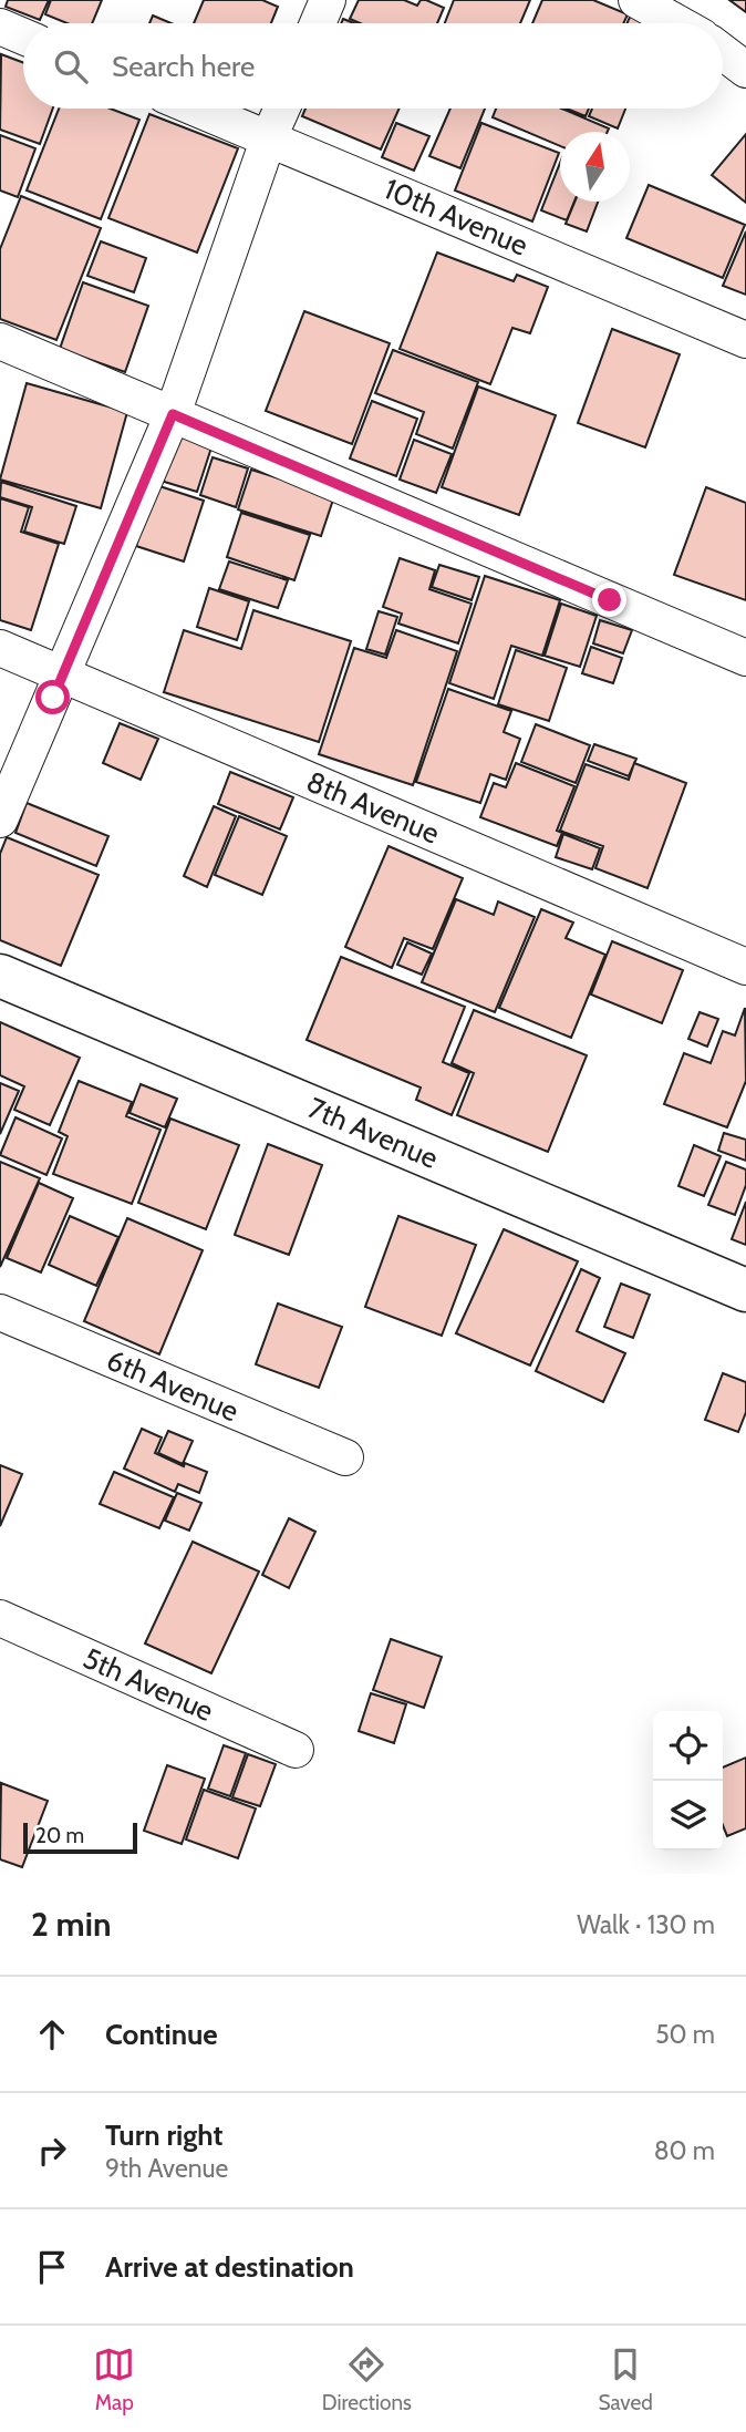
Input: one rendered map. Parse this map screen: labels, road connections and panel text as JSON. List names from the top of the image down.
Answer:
{
  "streets": {
    "street": [
      "10th Avenue",
      "8th Avenue",
      "7th Avenue",
      "6th Avenue",
      "5th Avenue"
    ]
  },
  "scale_bar": "20 m",
  "north": "top",
  "page": {
    "search": "Search here",
    "scale": "20 m",
    "heading": ["2 min", "Walk · 130 m"],
    "list": [
      ["Continue", "50 m"],
      ["Turn right", "9th Avenue", "80 m"],
      "Arrive at destination"
    ],
    "nav": ["Map", "Directions", "Saved"]
  }
}
